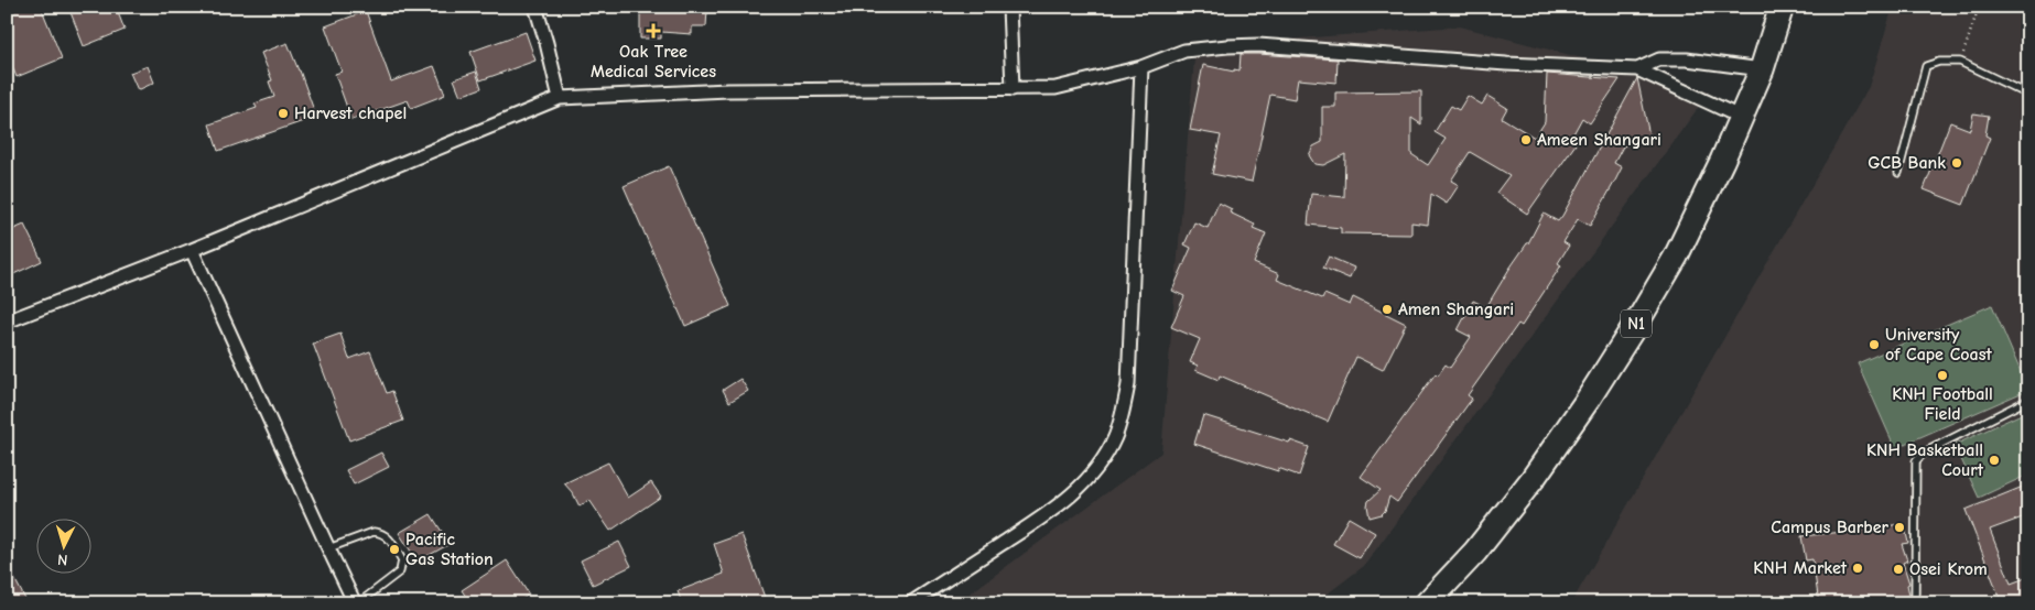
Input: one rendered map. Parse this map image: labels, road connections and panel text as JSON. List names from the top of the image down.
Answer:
{
  "streets": {
    "highway": ["N1"]
  },
  "places": {
    "health": ["Oak Tree Medical Services"],
    "other": [
      "Harvest chapel",
      "Ameen Shangari",
      "GCB Bank",
      "Amen Shangari",
      "University of Cape Coast",
      "KNH Football Field",
      "KNH Basketball Court",
      "Campus Barber",
      "Pacific Gas Station",
      "KNH Market",
      "Osei Krom"
    ]
  },
  "north": "bottom"
}
